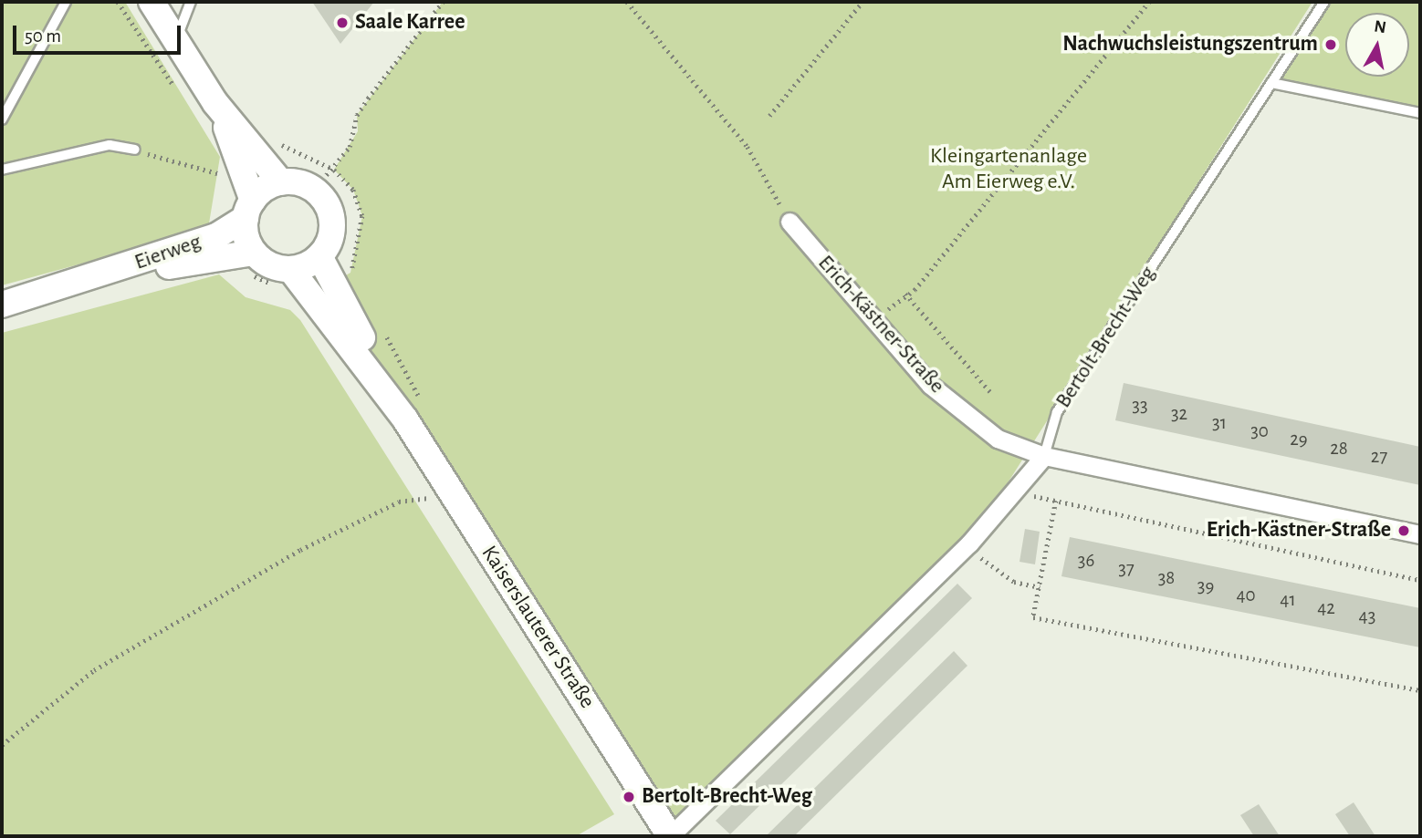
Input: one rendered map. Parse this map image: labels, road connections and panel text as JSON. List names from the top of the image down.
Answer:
{
  "streets": {
    "street": [
      "Eierweg",
      "Erich-Kästner-Straße",
      "Bertolt-Brecht-Weg",
      "Kaiserslauterer Straße"
    ]
  },
  "crossings": [
    ["Eierweg", "Kaiserslauterer Straße"],
    ["Erich-Kästner-Straße", "Bertolt-Brecht-Weg"],
    ["Bertolt-Brecht-Weg", "Kaiserslauterer Straße"]
  ],
  "parks": ["Kleingartenanlage Am Eierweg e.V."],
  "places": [
    "Saale Karree",
    "Nachwuchsleistungszentrum",
    "Erich-Kästner-Straße",
    "Bertolt-Brecht-Weg"
  ],
  "house_numbers": [
    "33",
    "32",
    "31",
    "30",
    "29",
    "28",
    "27",
    "36",
    "37",
    "38",
    "39",
    "40",
    "41",
    "42",
    "43"
  ],
  "scale_bar": "50 m",
  "north": "top"
}
